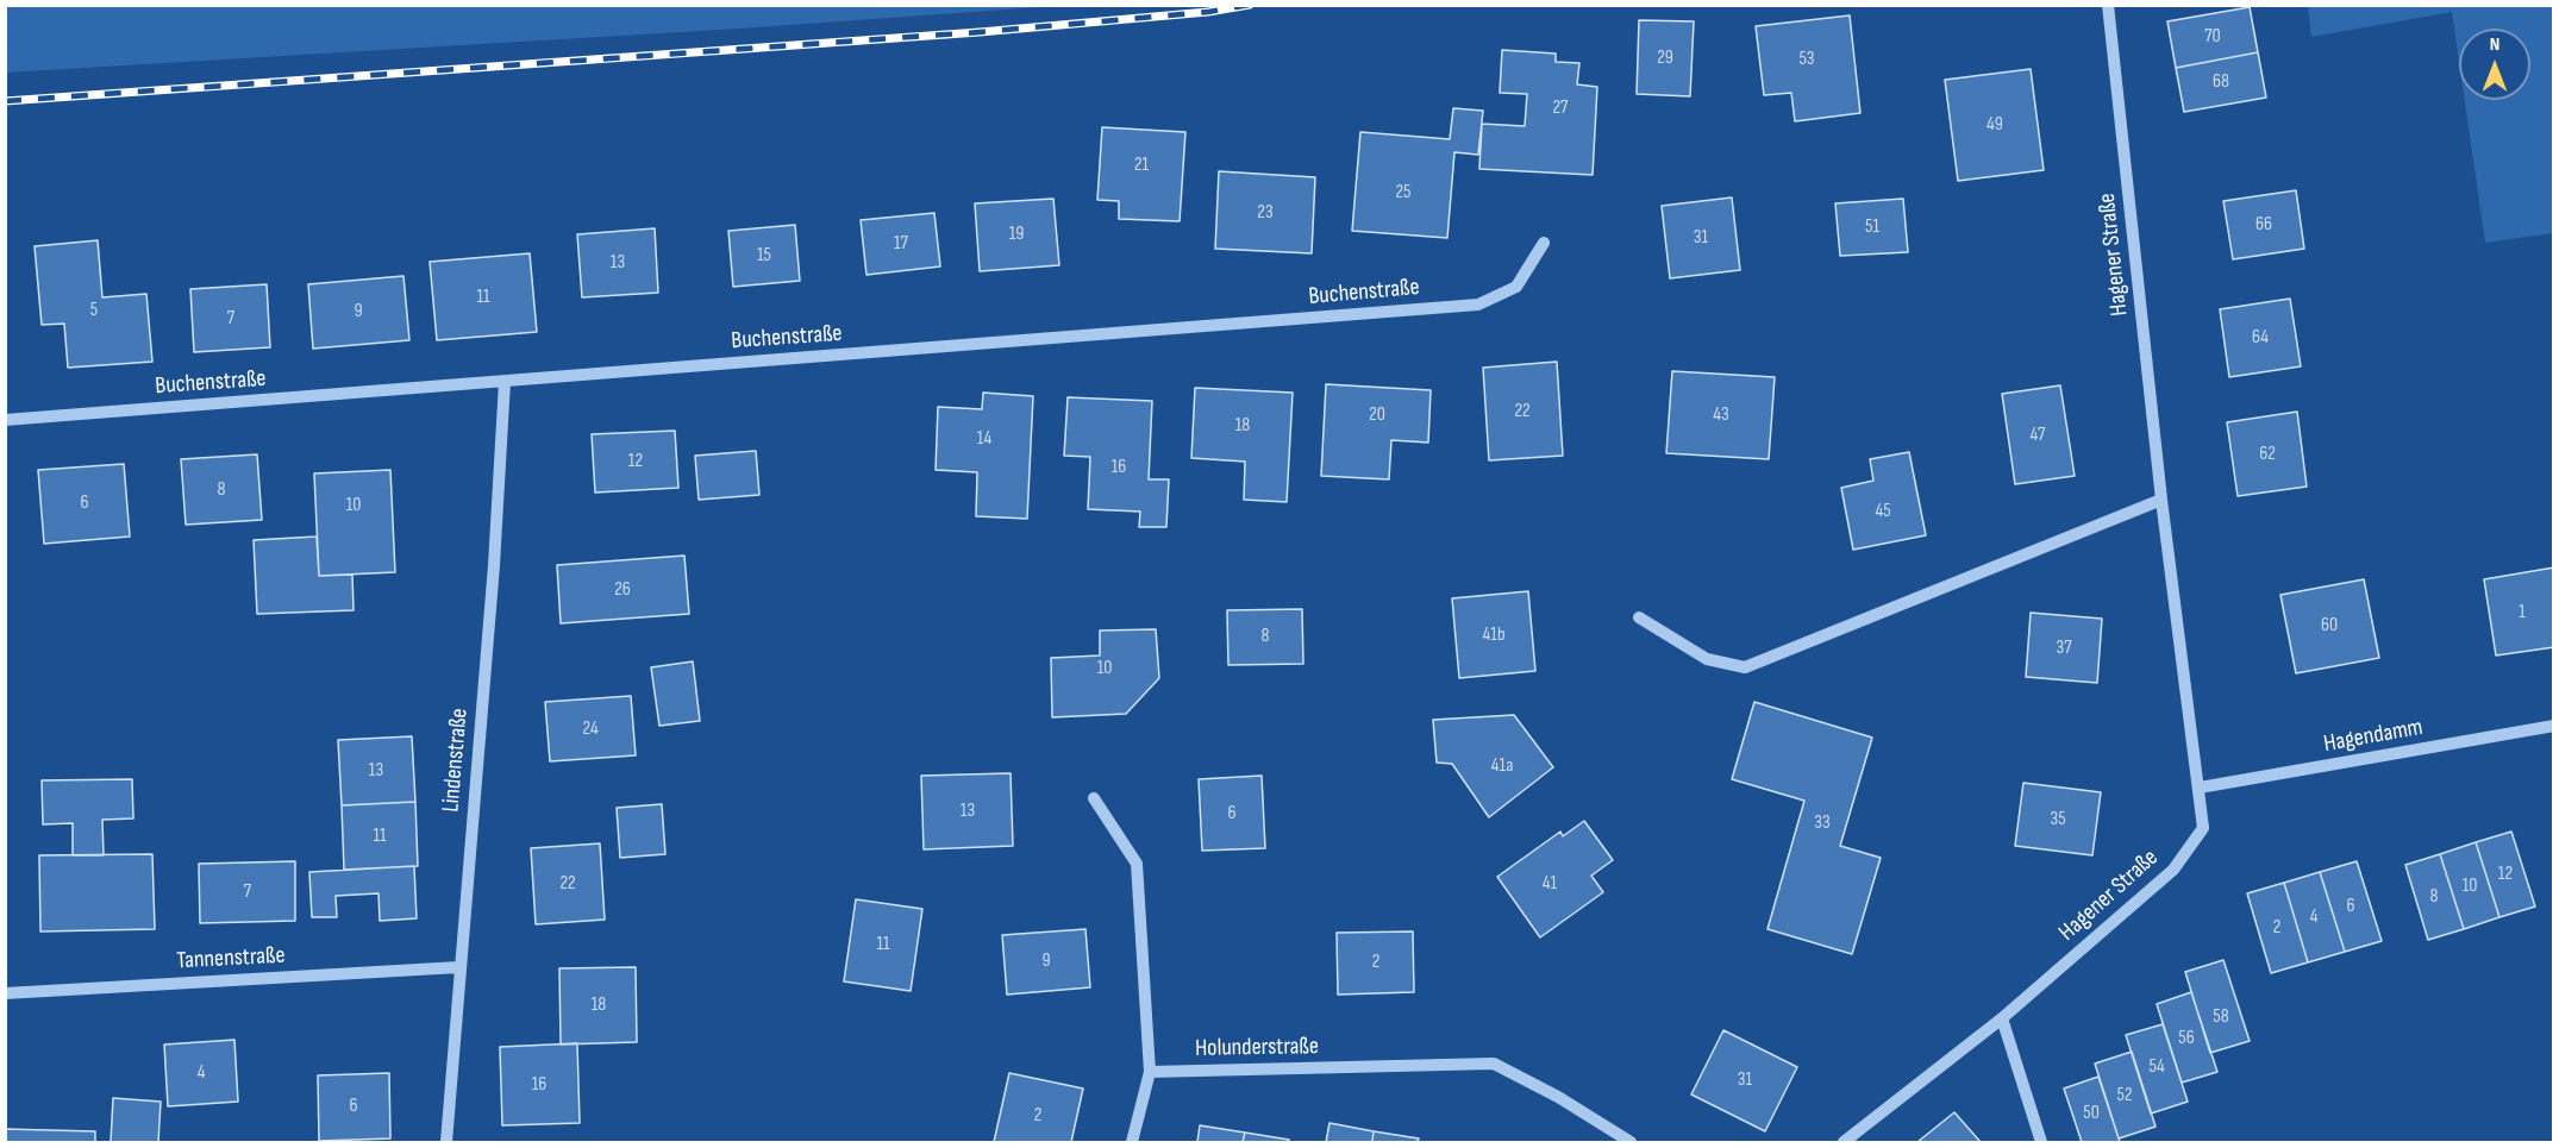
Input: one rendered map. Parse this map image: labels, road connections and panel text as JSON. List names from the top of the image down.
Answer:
{
  "streets": {
    "street": [
      "Hagener Straße",
      "Buchenstraße",
      "Hagendamm",
      "Lindenstraße",
      "Tannenstraße",
      "Holunderstraße"
    ]
  },
  "crossings": [
    ["Hagener Straße", "Hagendamm"],
    ["Buchenstraße", "Lindenstraße"],
    ["Lindenstraße", "Tannenstraße"]
  ],
  "house_numbers": [
    "70",
    "29",
    "53",
    "68",
    "27",
    "49",
    "21",
    "25",
    "23",
    "66",
    "51",
    "19",
    "31",
    "17",
    "15",
    "13",
    "11",
    "5",
    "9",
    "7",
    "64",
    "22",
    "20",
    "43",
    "18",
    "47",
    "14",
    "62",
    "12",
    "16",
    "8",
    "6",
    "10",
    "45",
    "26",
    "1",
    "60",
    "41b",
    "8",
    "37",
    "10",
    "24",
    "41a",
    "13",
    "13",
    "6",
    "35",
    "33",
    "11",
    "12",
    "22",
    "41",
    "10",
    "7",
    "8",
    "6",
    "4",
    "2",
    "11",
    "9",
    "2",
    "18",
    "58",
    "56",
    "54",
    "4",
    "31",
    "16",
    "52",
    "6",
    "50",
    "2"
  ],
  "north": "top"
}
